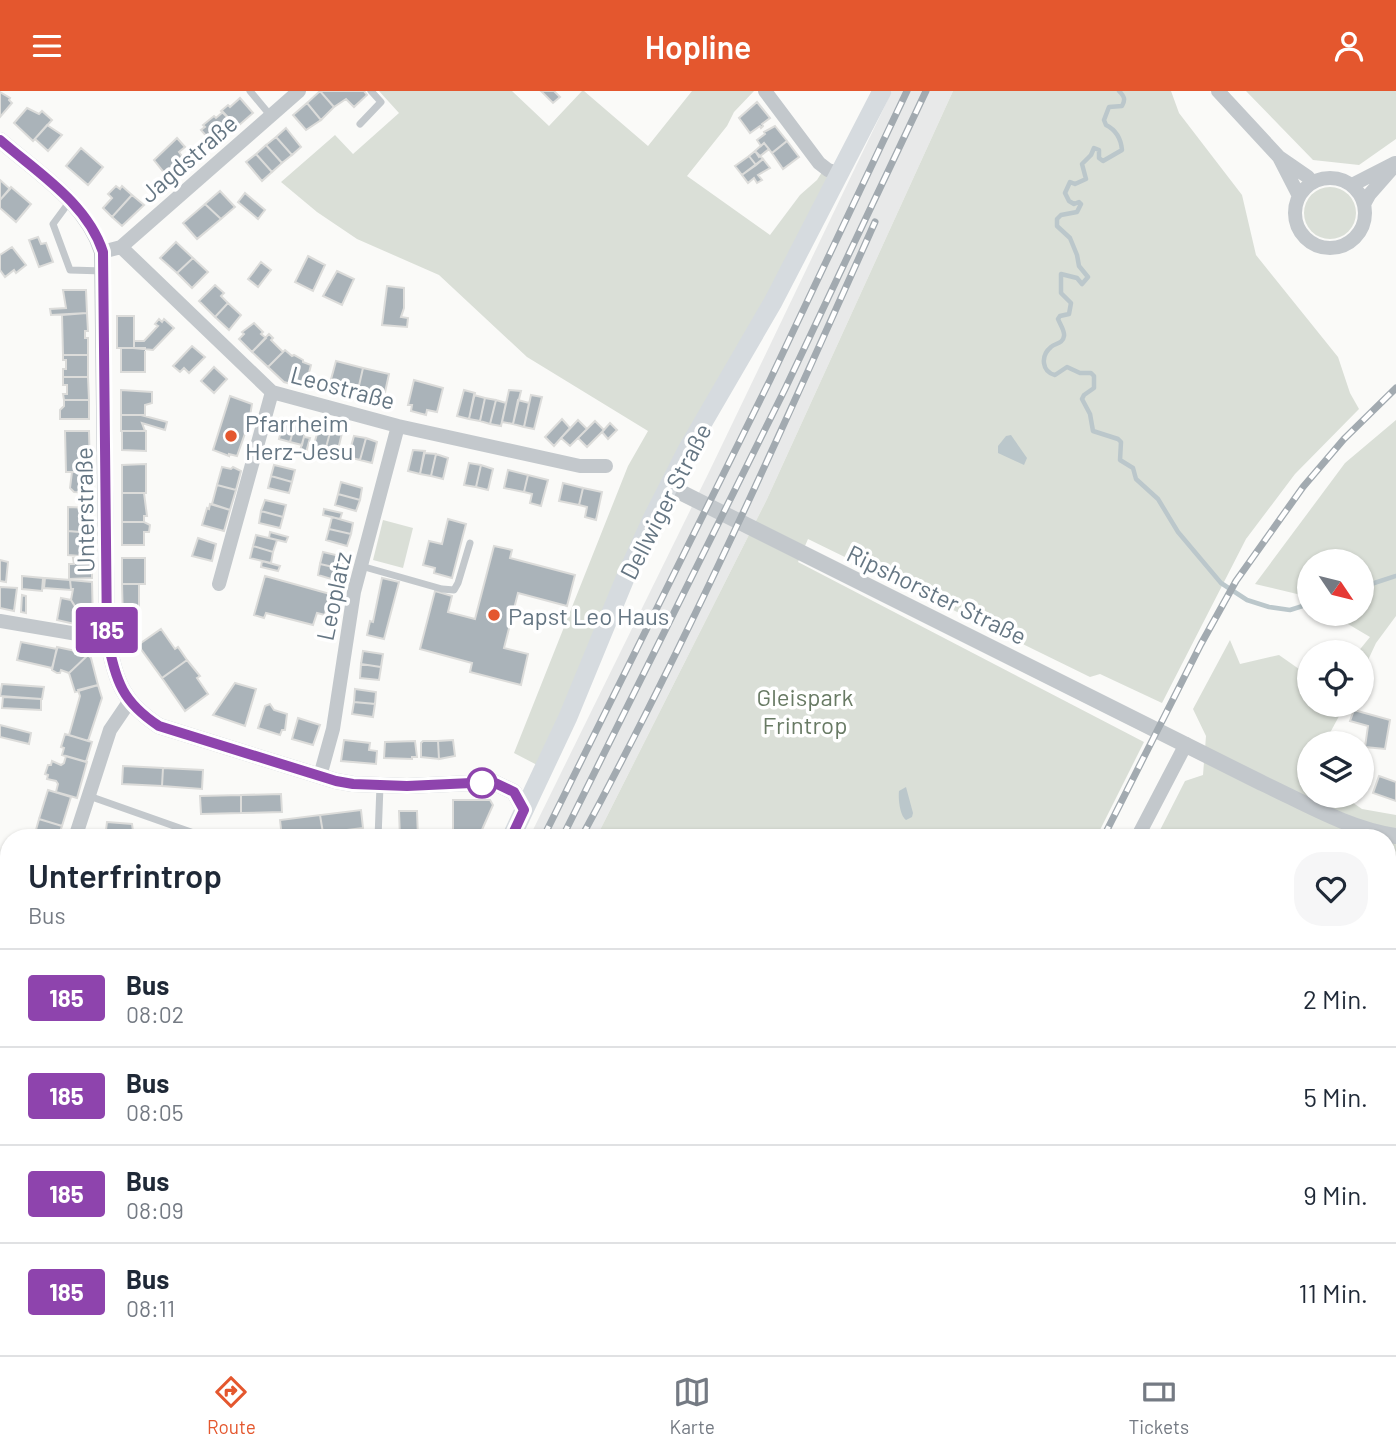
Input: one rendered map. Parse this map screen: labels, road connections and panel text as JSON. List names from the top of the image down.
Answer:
{
  "streets": {
    "main road": ["Dellwiger Straße"],
    "street": [
      "Jagdstraße",
      "Leostraße",
      "Unterstraße",
      "Ripshorster Straße",
      "Leoplatz"
    ]
  },
  "crossings": [
    ["Jagdstraße", "Leostraße"],
    ["Jagdstraße", "Unterstraße"],
    ["Leostraße", "Leoplatz"],
    ["Dellwiger Straße", "Unterstraße"],
    ["Dellwiger Straße", "Ripshorster Straße"],
    ["Unterstraße", "Leoplatz"]
  ],
  "parks": ["Gleispark Frintrop"],
  "places": ["Pfarrheim Herz-Jesu", "Papst Leo Haus"],
  "lines": ["bus line 185"],
  "north": "bottom right",
  "page": {
    "header": "Hopline",
    "on_map": "185",
    "heading": ["Unterfrintrop", "Bus"],
    "list": [
      {
        "mark": "185",
        "name": "Bus",
        "note": "08:02",
        "value": "2 Min."
      },
      {
        "mark": "185",
        "name": "Bus",
        "note": "08:05",
        "value": "5 Min."
      },
      {
        "mark": "185",
        "name": "Bus",
        "note": "08:09",
        "value": "9 Min."
      },
      {
        "mark": "185",
        "name": "Bus",
        "note": "08:11",
        "value": "11 Min."
      }
    ],
    "tabs": ["Route", "Karte", "Tickets"]
  }
}
